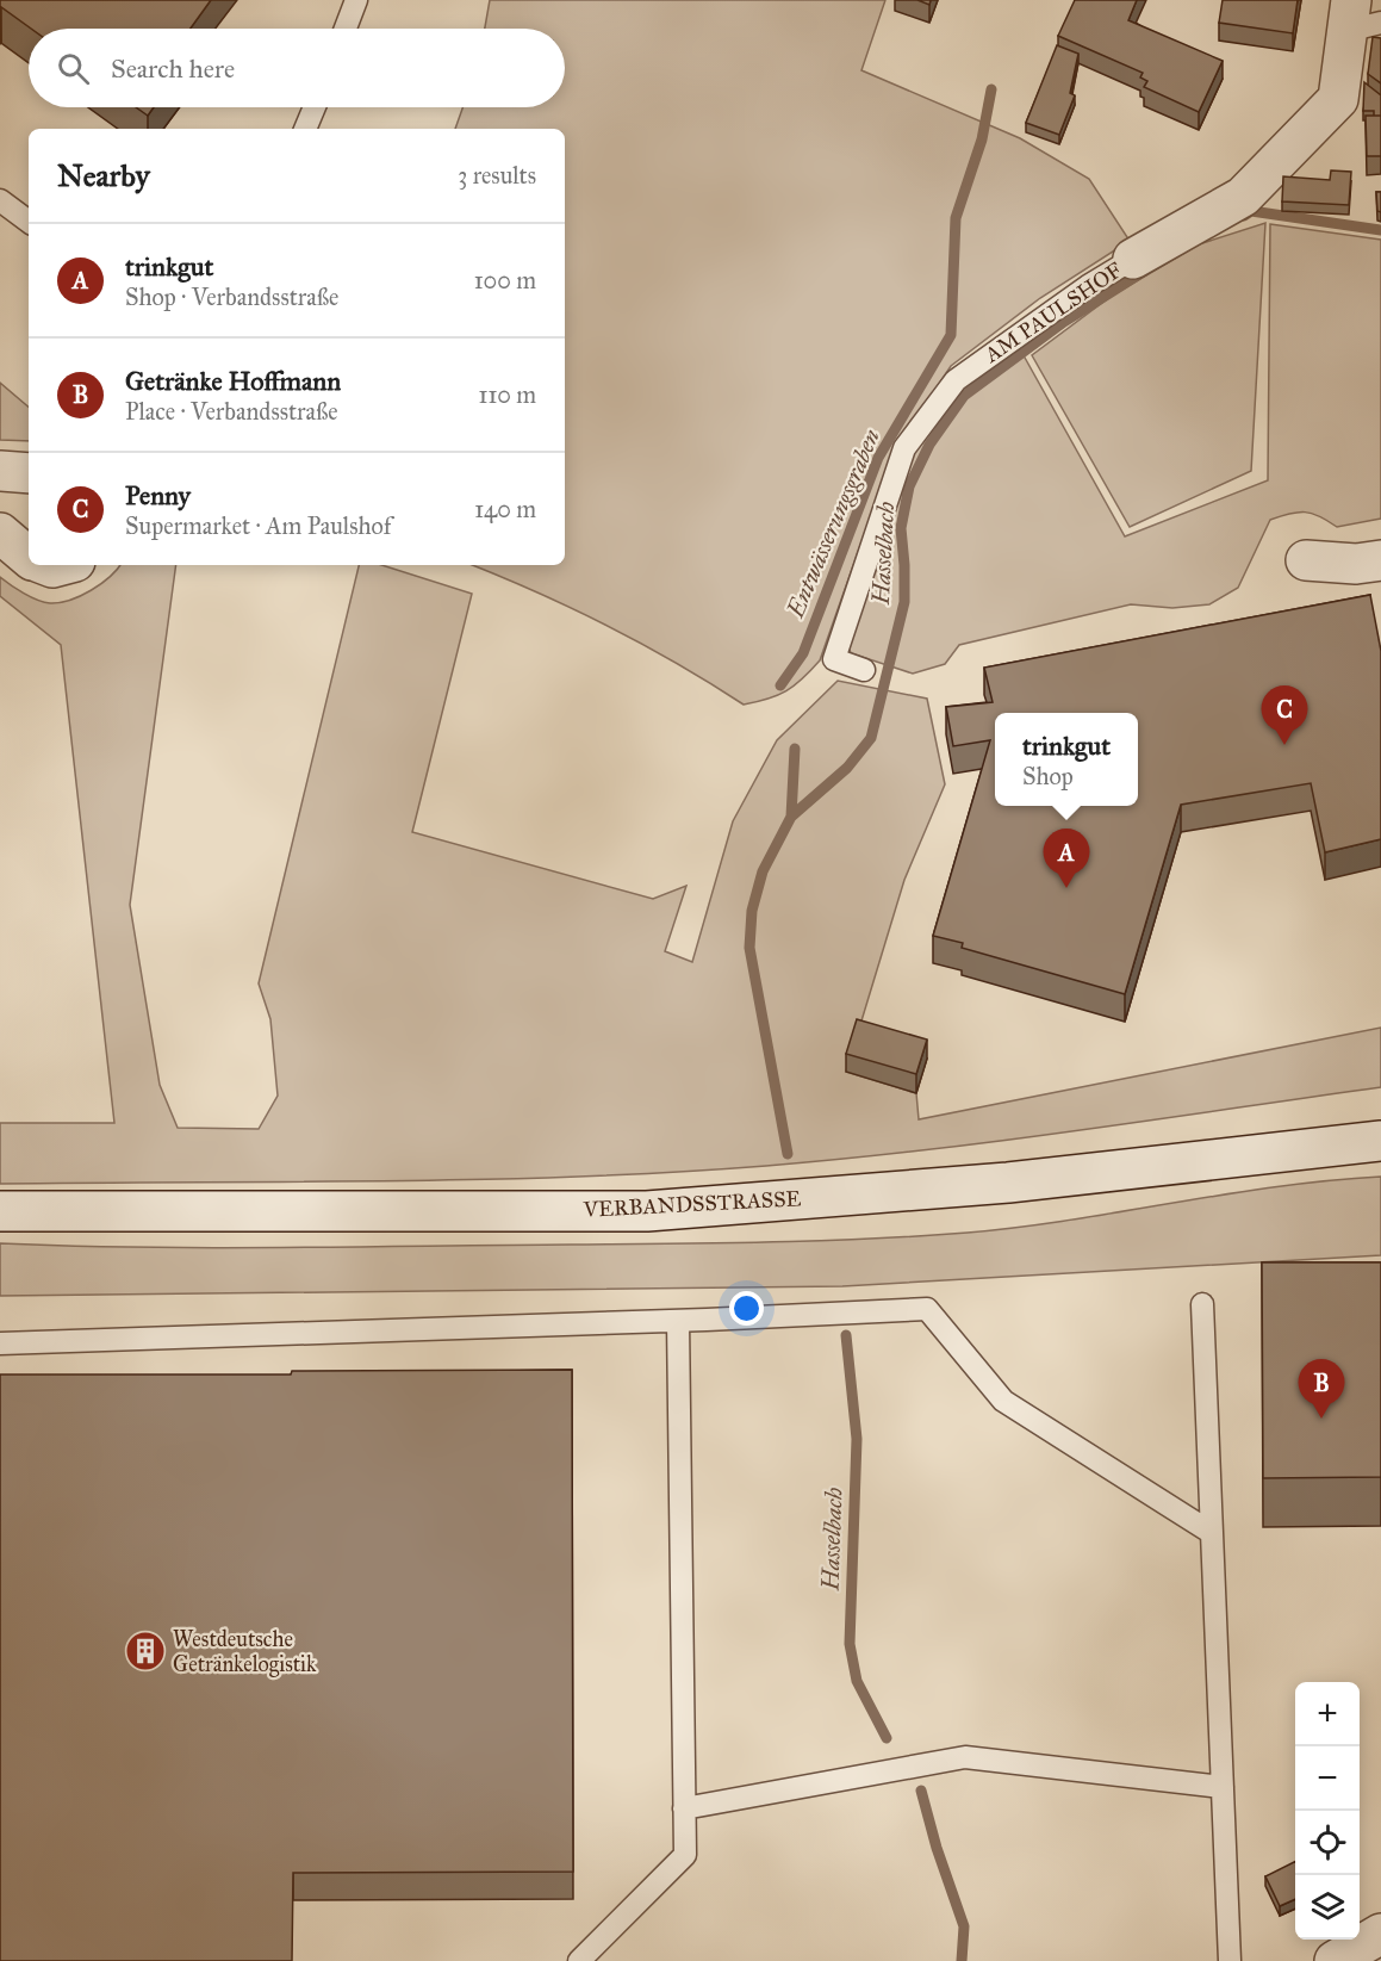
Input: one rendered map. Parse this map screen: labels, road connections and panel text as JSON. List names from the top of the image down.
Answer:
{
  "streets": {
    "main road": ["AM PAULSHOF", "VERBANDSSTRASSE"]
  },
  "water": ["Entwässerungsgraben", "Hasselbach"],
  "places": {
    "building": ["Westdeutsche Getränkelogistik"]
  },
  "page": {
    "search": "Search here",
    "heading": ["Nearby", "3 results"],
    "list": [
      {
        "mark": "A",
        "name": "trinkgut",
        "note": "Shop · Verbandsstraße",
        "value": "100 m"
      },
      {
        "mark": "B",
        "name": "Getränke Hoffmann",
        "note": "Place · Verbandsstraße",
        "value": "110 m"
      },
      {
        "mark": "C",
        "name": "Penny",
        "note": "Supermarket · Am Paulshof",
        "value": "140 m"
      }
    ],
    "pins": ["C", "A", "B"],
    "popup": ["trinkgut", "Shop"],
    "map_buttons": ["+", "−"]
  }
}
